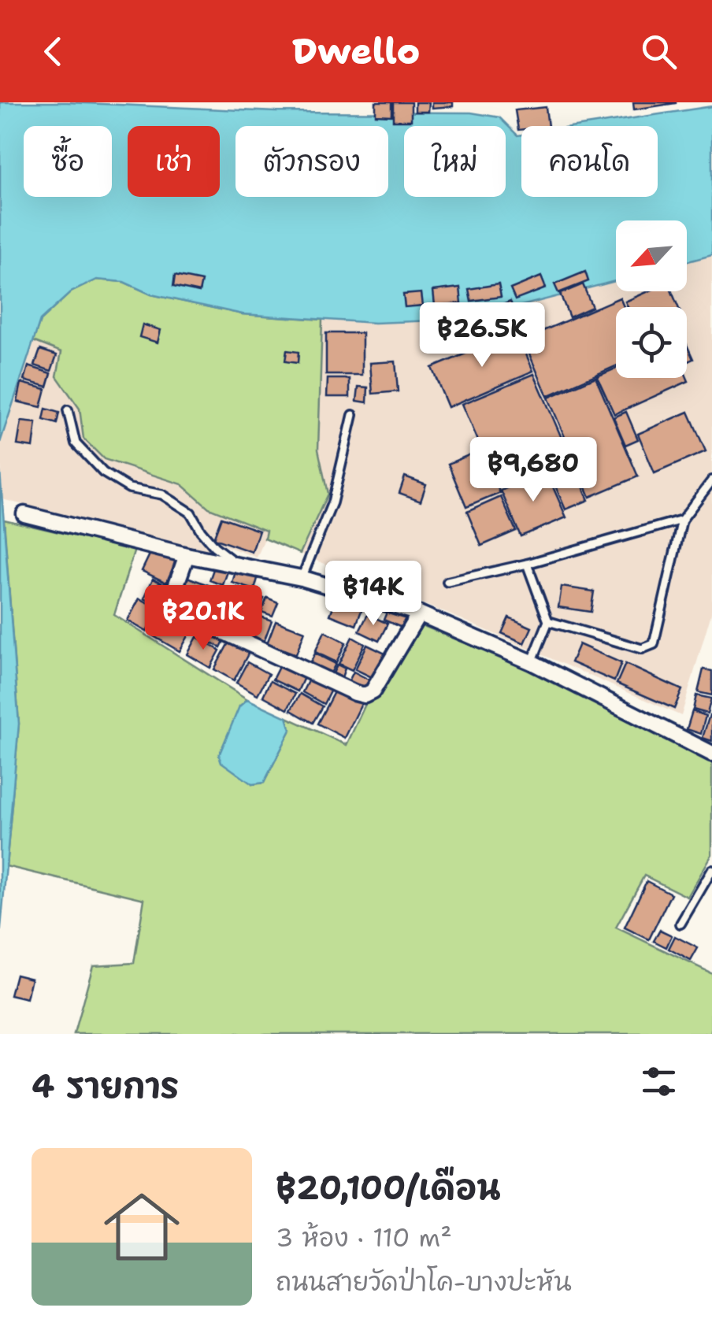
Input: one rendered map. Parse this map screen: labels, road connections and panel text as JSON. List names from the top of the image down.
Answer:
{
  "north": "bottom left",
  "page": {
    "header": "Dwello",
    "chip": [
      "ซื้อ",
      "เช่า",
      "ตัวกรอง",
      "ใหม่",
      "คอนโด"
    ],
    "price": [
      "฿26.5K",
      "฿9,680",
      "฿14K",
      "฿20.1K"
    ],
    "heading": "4 รายการ",
    "list": [
      {
        "name": "฿20,100/เดือน",
        "note": "3 ห้อง · 110 m² · ถนนสายวัดป่าโค-บางปะหัน"
      }
    ]
  }
}
